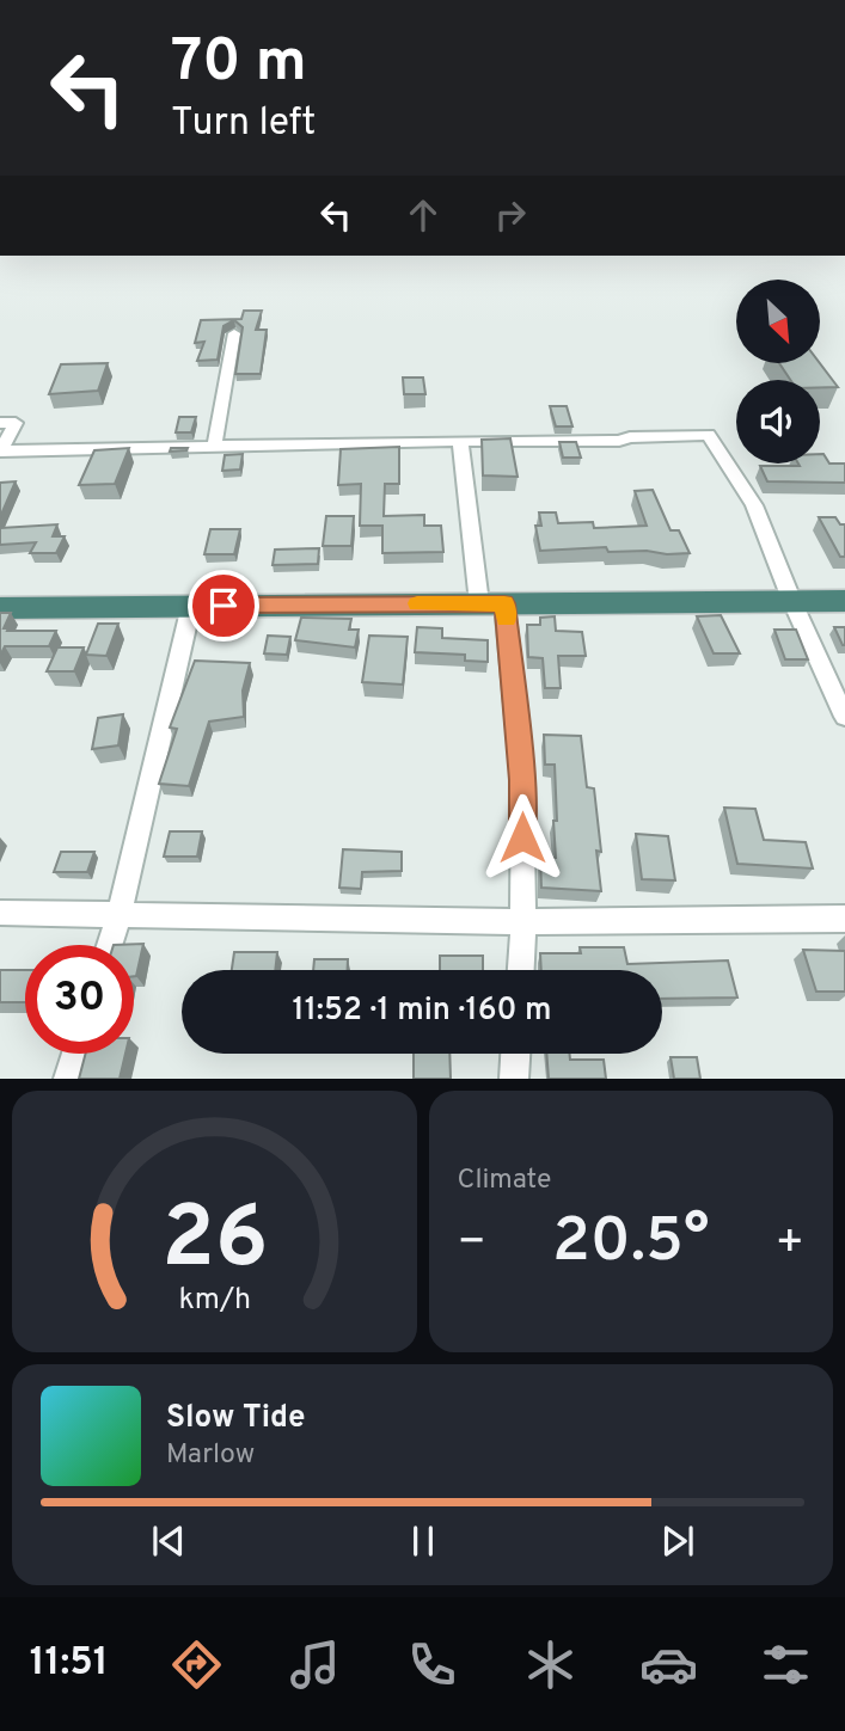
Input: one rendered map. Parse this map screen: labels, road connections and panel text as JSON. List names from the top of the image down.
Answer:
{
  "north": "bottom right",
  "page": {
    "turn": ["70 m", "Turn left"],
    "limit": "30",
    "trip": "11:52 · 1 min · 160 m",
    "tile": "Climate",
    "heat": ["−", "20.5°", "+"],
    "song": ["Slow Tide", "Marlow"],
    "tabs": "11:51",
    "gauge": ["26", "km/h"]
  }
}
